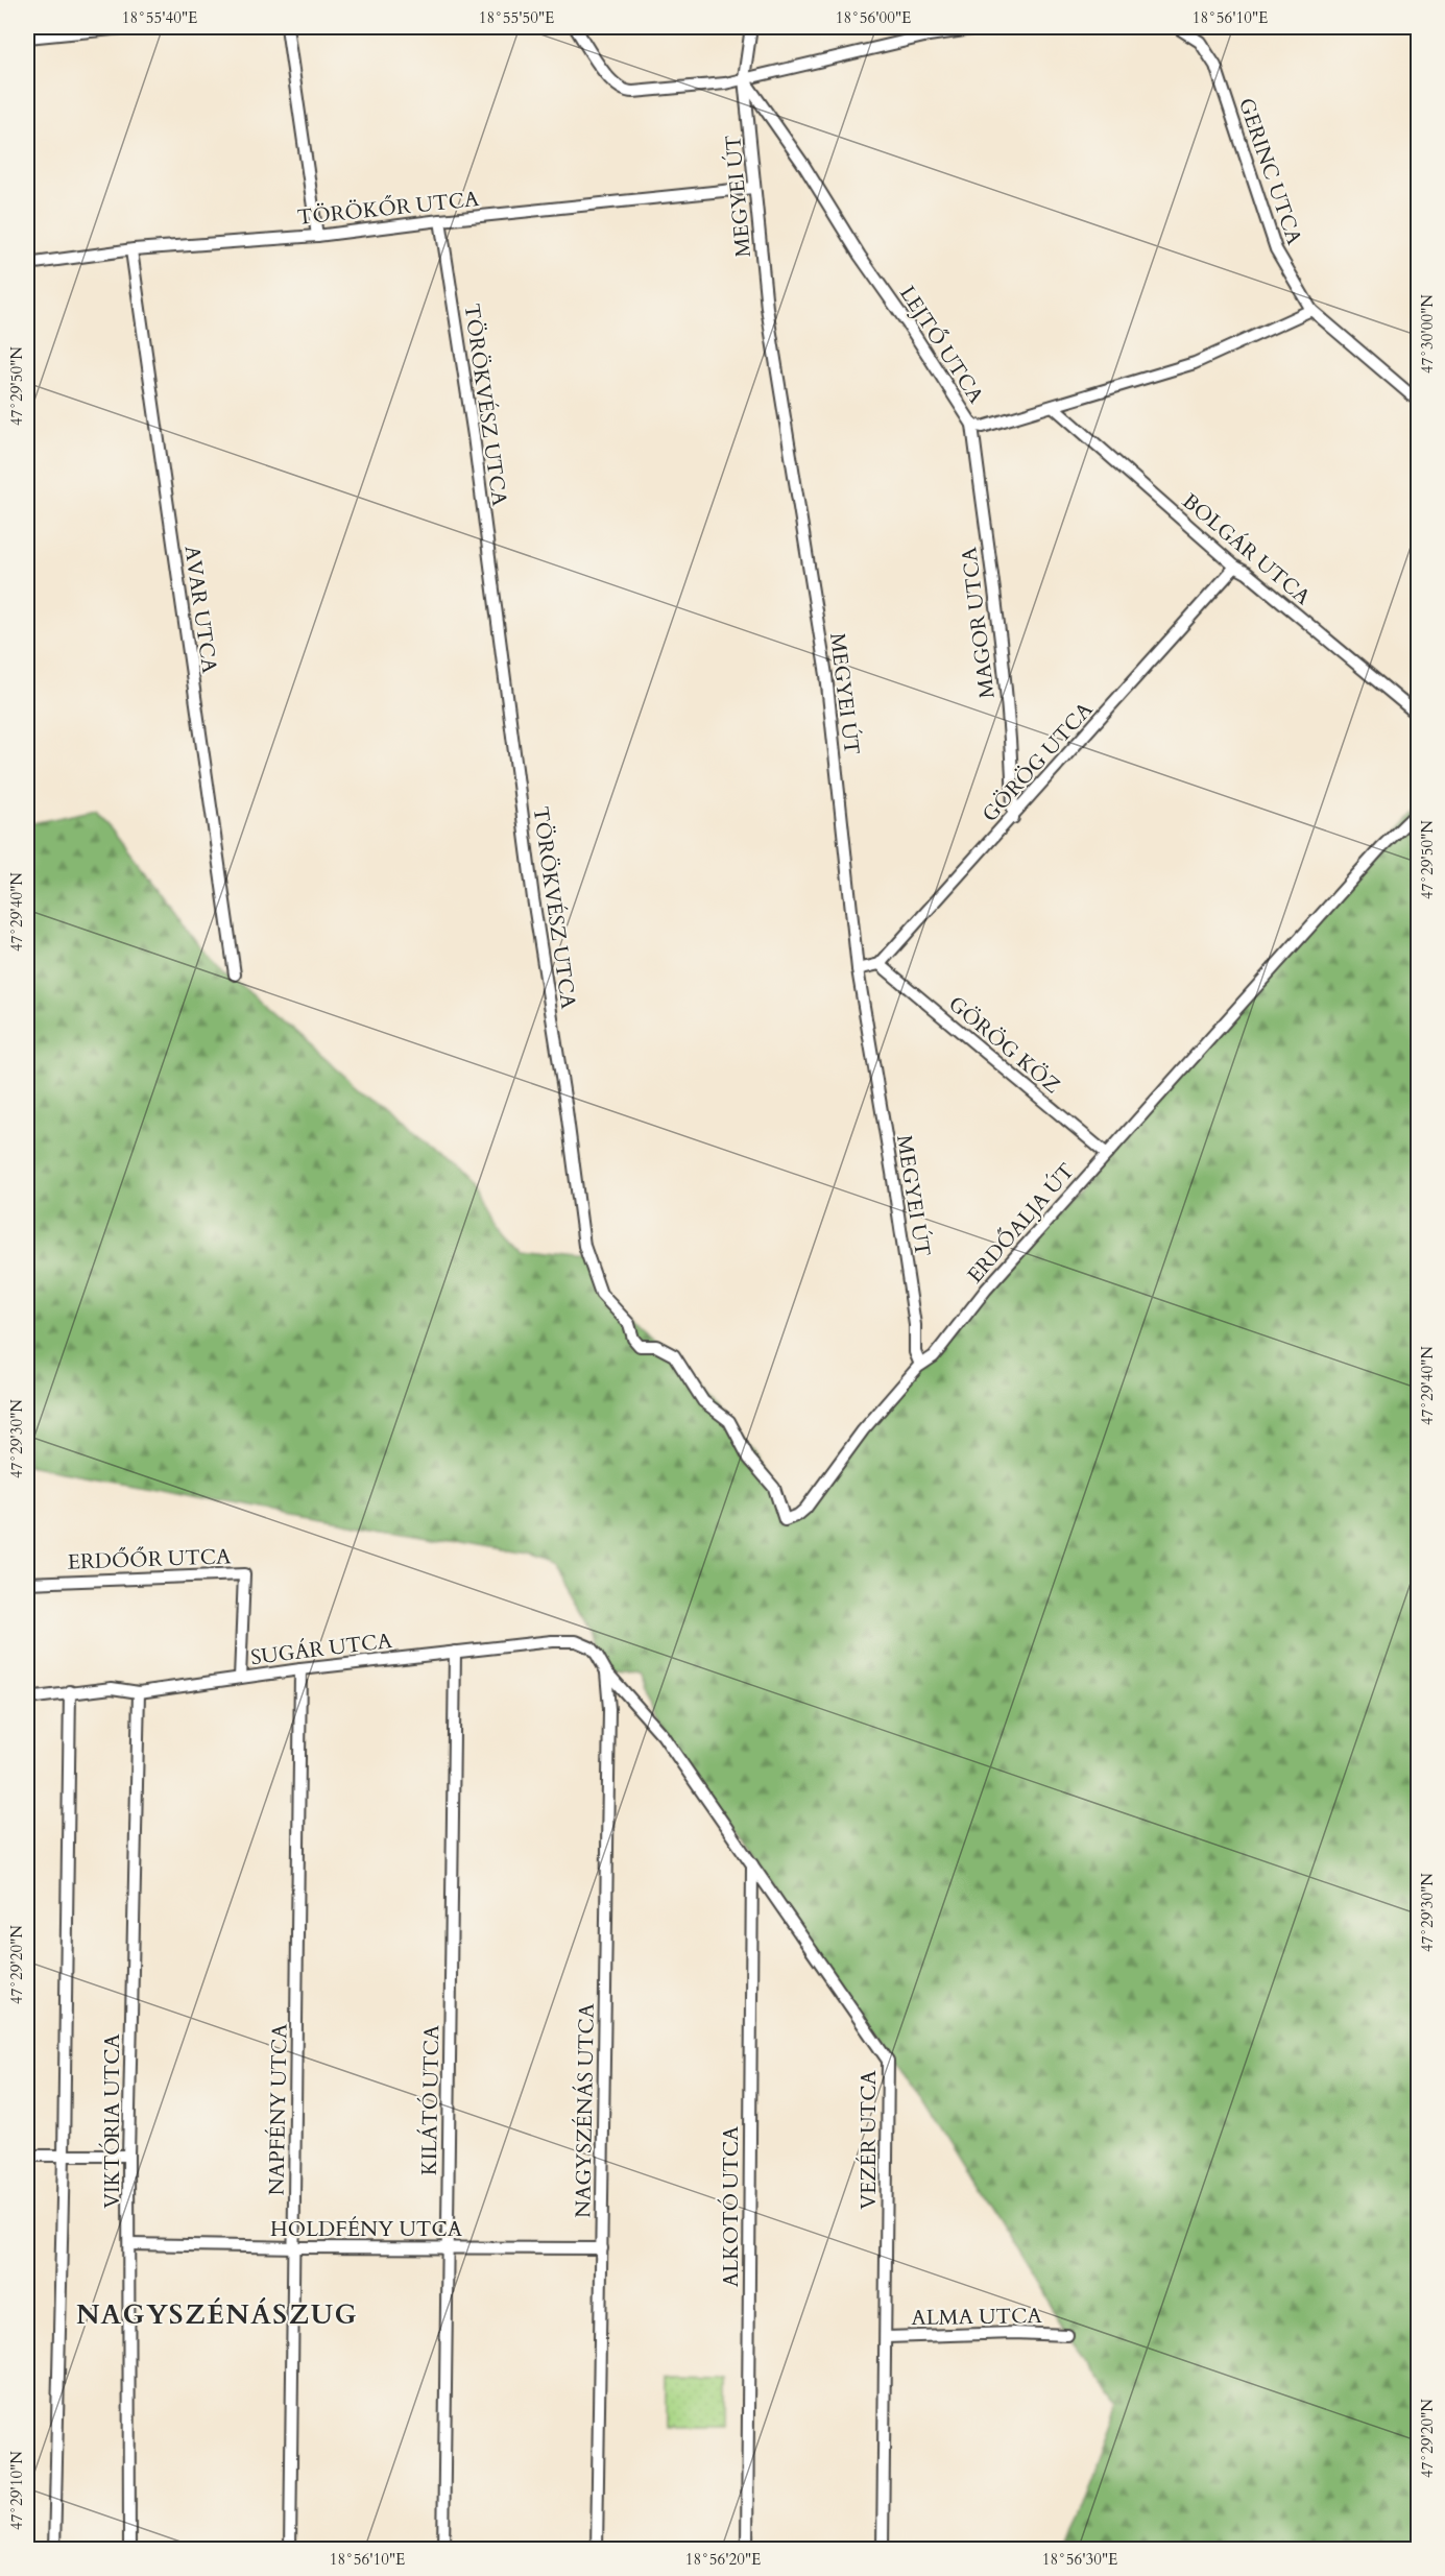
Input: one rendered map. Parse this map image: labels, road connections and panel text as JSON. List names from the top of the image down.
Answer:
{
  "streets": {
    "street": [
      "GERINC UTCA",
      "MEGYEI ÚT",
      "TÖRÖKŐR UTCA",
      "LEJTŐ UTCA",
      "TÖRÖKVÉSZ UTCA",
      "BOLGÁR UTCA",
      "AVAR UTCA",
      "MAGOR UTCA",
      "GÖRÖG UTCA",
      "GÖRÖG KÖZ",
      "ERDŐALJA ÚT",
      "ERDŐŐR UTCA",
      "SUGÁR UTCA",
      "KILÁTÓ UTCA",
      "NAPFÉNY UTCA",
      "NAGYSZÉNÁS UTCA",
      "VIKTÓRIA UTCA",
      "VEZÉR UTCA",
      "ALKOTÓ UTCA",
      "HOLDFÉNY UTCA",
      "ALMA UTCA"
    ]
  },
  "crossings": [
    ["GERINC UTCA", "LEJTŐ UTCA"],
    ["MEGYEI ÚT", "TÖRÖKŐR UTCA"],
    ["MEGYEI ÚT", "LEJTŐ UTCA"],
    ["MEGYEI ÚT", "ERDŐALJA ÚT"],
    ["TÖRÖKŐR UTCA", "TÖRÖKVÉSZ UTCA"],
    ["TÖRÖKŐR UTCA", "AVAR UTCA"],
    ["LEJTŐ UTCA", "BOLGÁR UTCA"],
    ["LEJTŐ UTCA", "MAGOR UTCA"],
    ["TÖRÖKVÉSZ UTCA", "ERDŐALJA ÚT"],
    ["BOLGÁR UTCA", "GÖRÖG UTCA"],
    ["MAGOR UTCA", "GÖRÖG UTCA"],
    ["GÖRÖG UTCA", "GÖRÖG KÖZ"],
    ["GÖRÖG KÖZ", "ERDŐALJA ÚT"],
    ["ERDŐŐR UTCA", "SUGÁR UTCA"],
    ["SUGÁR UTCA", "KILÁTÓ UTCA"],
    ["SUGÁR UTCA", "NAPFÉNY UTCA"],
    ["SUGÁR UTCA", "NAGYSZÉNÁS UTCA"],
    ["SUGÁR UTCA", "VIKTÓRIA UTCA"],
    ["SUGÁR UTCA", "VEZÉR UTCA"],
    ["KILÁTÓ UTCA", "HOLDFÉNY UTCA"],
    ["NAPFÉNY UTCA", "HOLDFÉNY UTCA"],
    ["NAGYSZÉNÁS UTCA", "VEZÉR UTCA"],
    ["NAGYSZÉNÁS UTCA", "HOLDFÉNY UTCA"],
    ["VIKTÓRIA UTCA", "HOLDFÉNY UTCA"],
    ["VEZÉR UTCA", "ALKOTÓ UTCA"],
    ["VEZÉR UTCA", "ALMA UTCA"]
  ],
  "districts": ["NAGYSZÉNÁSZUG"],
  "coordinates": [
    "18°55'40\"E",
    "18°55'50\"E",
    "18°56'00\"E",
    "18°56'10\"E",
    "47°30'00\"N",
    "47°29'50\"N",
    "47°29'40\"N",
    "47°29'30\"N",
    "47°29'20\"N",
    "47°29'10\"N",
    "18°56'20\"E",
    "18°56'30\"E"
  ]
}
